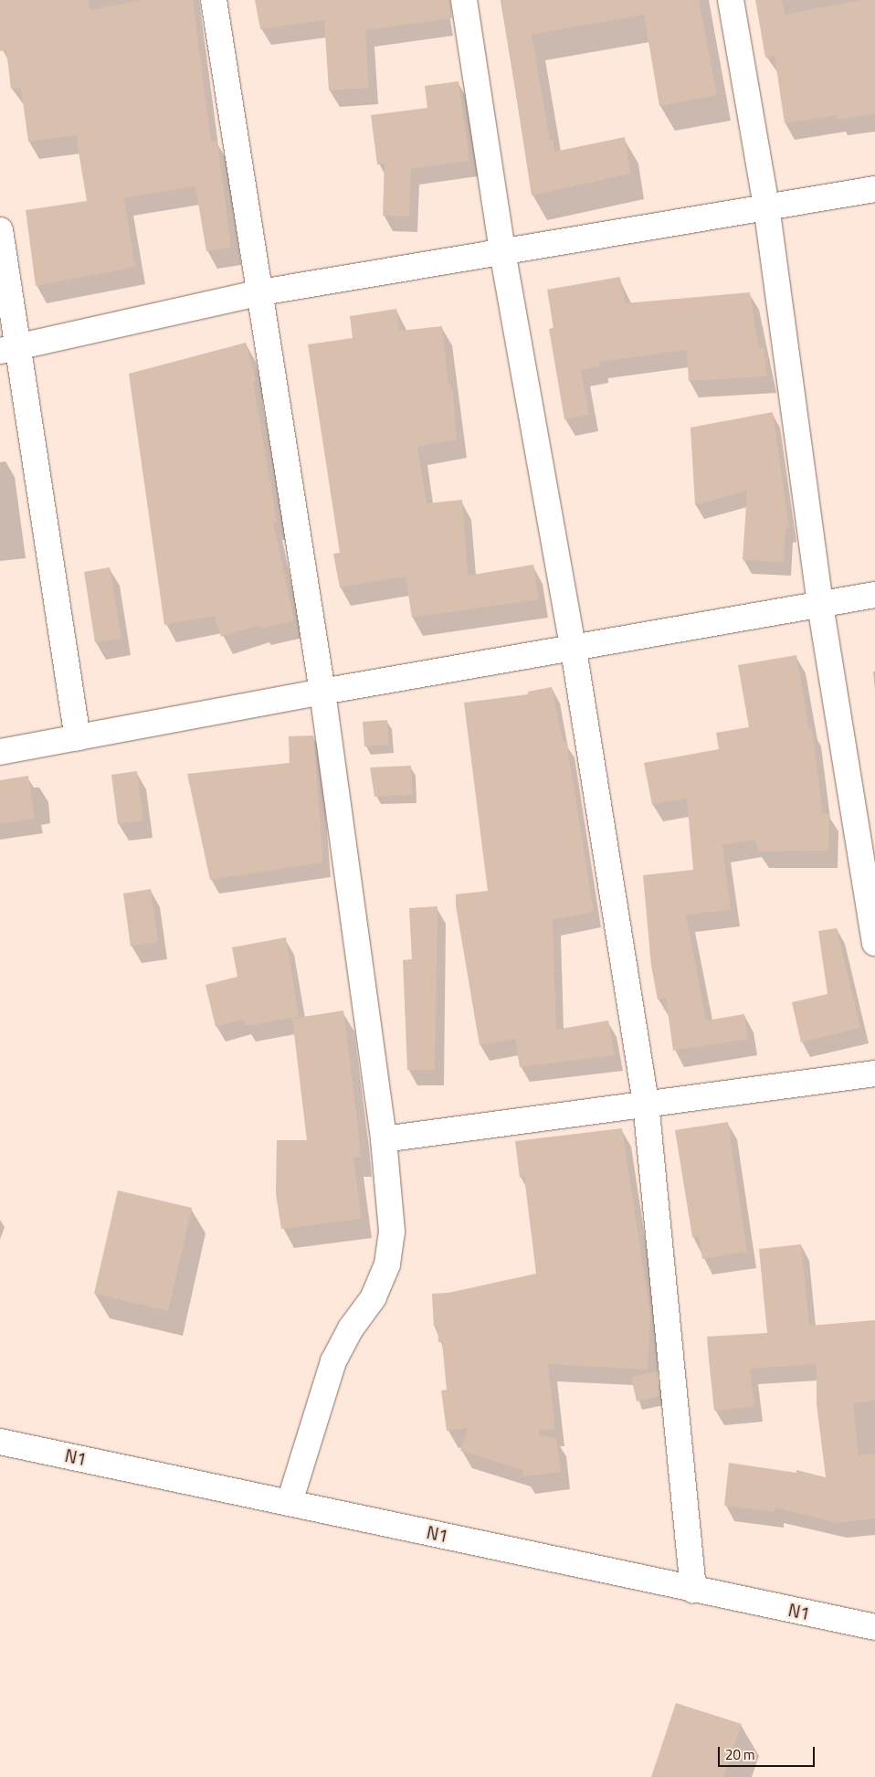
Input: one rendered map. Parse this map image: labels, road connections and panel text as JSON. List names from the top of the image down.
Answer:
{
  "streets": {
    "main road": ["N1"]
  },
  "scale_bar": "20 m"
}
